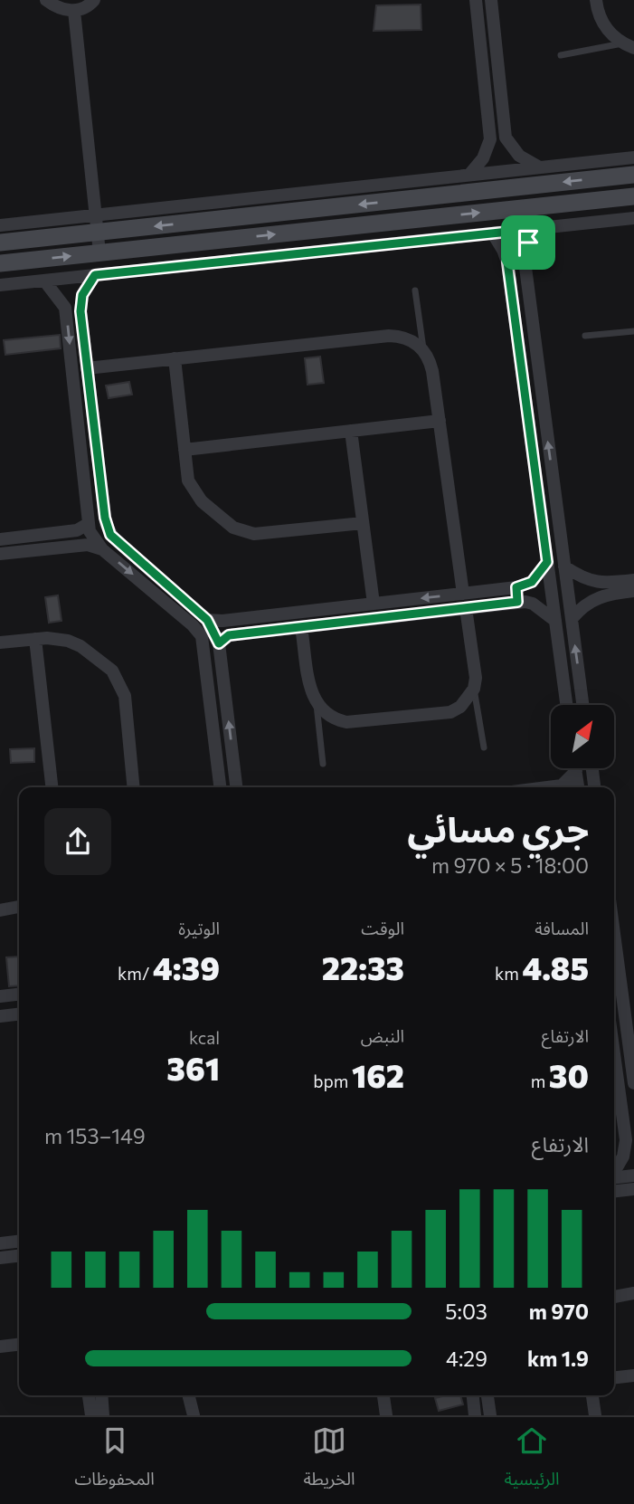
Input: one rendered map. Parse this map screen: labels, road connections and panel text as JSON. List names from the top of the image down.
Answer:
{
  "north": "top right",
  "page": {
    "heading": ["جري مسائي", "18:00 · 5 × 970 m"],
    "stats": [
      ["المسافة", "4.85 km"],
      ["الوقت", "22:33"],
      ["الوتيرة", "4:39 /km"],
      ["الارتفاع", "30 m"],
      ["النبض", "162 bpm"],
      ["kcal", "361"]
    ],
    "chart": ["الارتفاع", "149–153 m"],
    "list": [
      {
        "name": "970 m",
        "note": "5:03"
      },
      {
        "name": "1.9 km",
        "note": "4:29"
      }
    ],
    "tabs": ["الرئيسية", "الخريطة", "المحفوظات"]
  }
}
